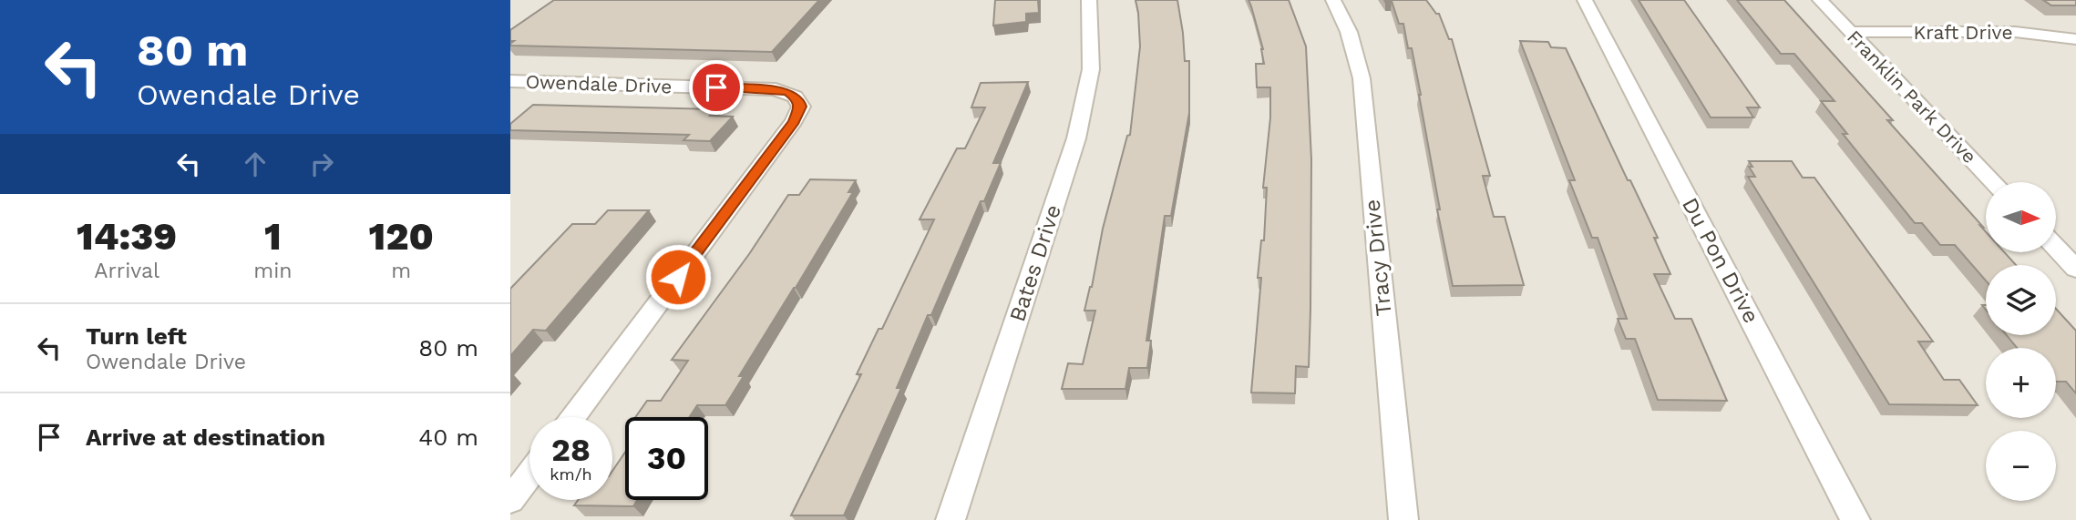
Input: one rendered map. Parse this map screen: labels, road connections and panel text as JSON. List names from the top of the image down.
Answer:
{
  "streets": {
    "street": [
      "Kraft Drive",
      "Owendale Drive",
      "Franklin Park Drive",
      "Tracy Drive",
      "Du Pon Drive",
      "Bates Drive"
    ]
  },
  "crossings": [
    ["Kraft Drive", "Franklin Park Drive"]
  ],
  "north": "right",
  "page": {
    "turn": ["80 m", "Owendale Drive"],
    "map_buttons": ["+", "−"],
    "eta": [
      "14:39",
      "Arrival",
      "1",
      "min",
      "120",
      "m"
    ],
    "list": [
      {
        "name": "Turn left",
        "note": "Owendale Drive",
        "value": "80 m"
      },
      {
        "name": "Arrive at destination",
        "value": "40 m"
      }
    ],
    "speed": "28 km/h",
    "limit": "30"
  }
}
